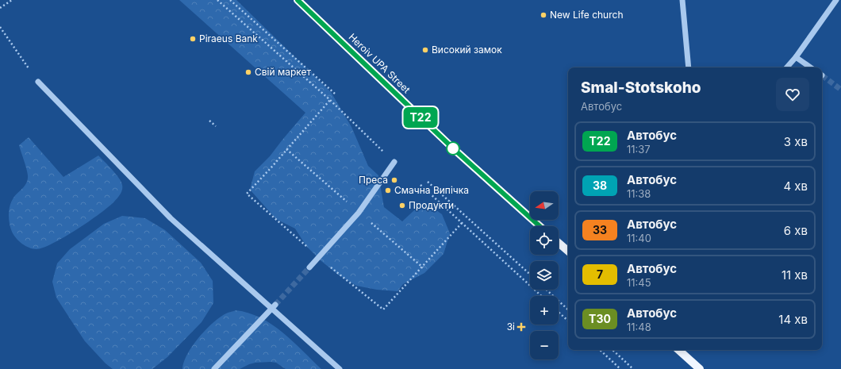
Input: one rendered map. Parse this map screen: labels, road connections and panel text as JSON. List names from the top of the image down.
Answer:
{
  "streets": {
    "main road": ["Heroiv UPA Street"]
  },
  "places": {
    "other": [
      "New Life church",
      "Piraeus Bank",
      "Високий замок",
      "Свій маркет",
      "Преса",
      "Смачна Випічка",
      "Продукти"
    ],
    "health": ["3і"]
  },
  "lines": ["bus line Т22"],
  "north": "left",
  "page": {
    "on_map": "Т22",
    "heading": ["Smal-Stotskoho", "Автобус"],
    "list": [
      {
        "mark": "Т22",
        "name": "Автобус",
        "note": "11:37",
        "value": "3 хв"
      },
      {
        "mark": "38",
        "name": "Автобус",
        "note": "11:38",
        "value": "4 хв"
      },
      {
        "mark": "33",
        "name": "Автобус",
        "note": "11:40",
        "value": "6 хв"
      },
      {
        "mark": "7",
        "name": "Автобус",
        "note": "11:45",
        "value": "11 хв"
      },
      {
        "mark": "Т30",
        "name": "Автобус",
        "note": "11:48",
        "value": "14 хв"
      }
    ],
    "map_buttons": ["+", "−"]
  }
}
